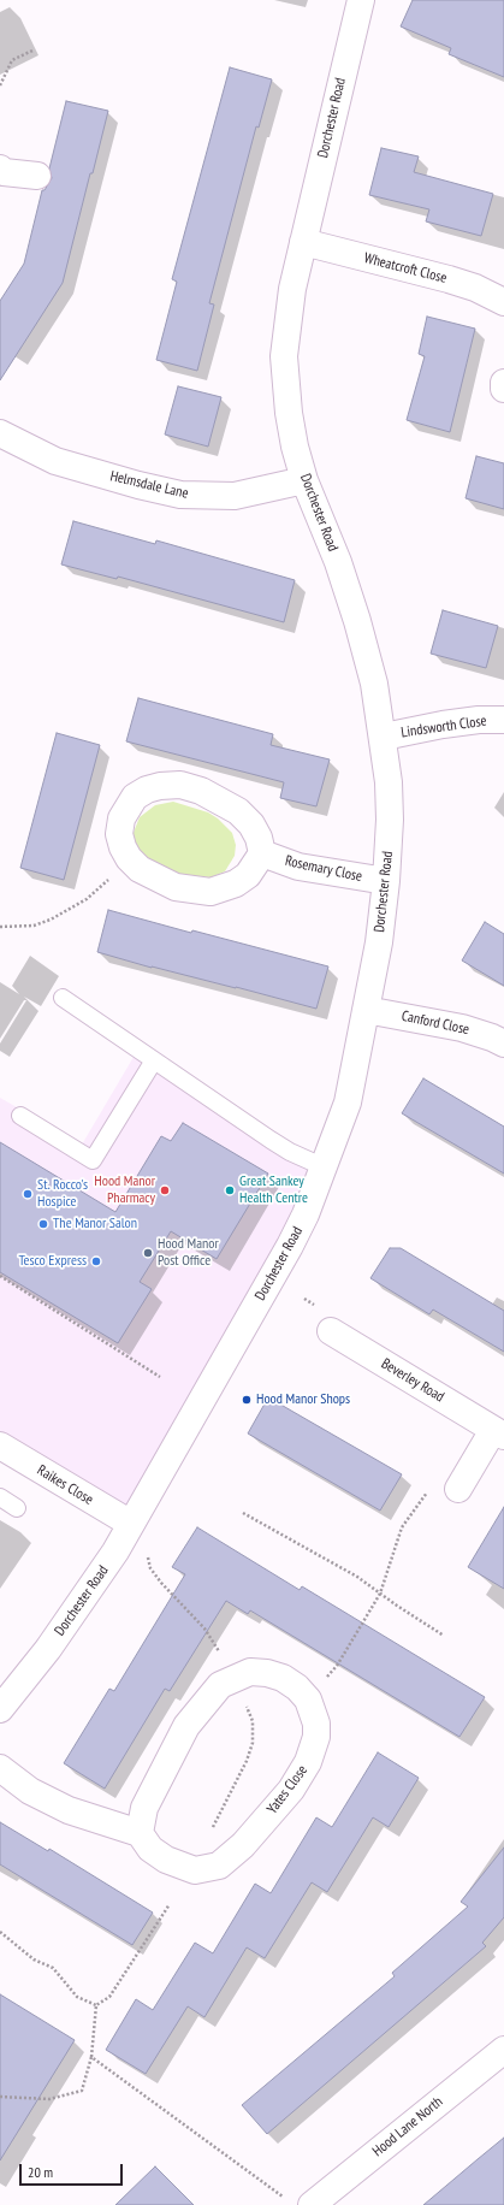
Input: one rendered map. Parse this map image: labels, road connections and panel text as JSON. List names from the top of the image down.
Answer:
{
  "streets": {
    "street": [
      "Dorchester Road",
      "Wheatcroft Close",
      "Helmsdale Lane",
      "Lindsworth Close",
      "Rosemary Close",
      "Canford Close",
      "Beverley Road",
      "Raikes Close",
      "Yates Close",
      "Hood Lane North"
    ]
  },
  "crossings": [
    ["Dorchester Road", "Wheatcroft Close"],
    ["Dorchester Road", "Helmsdale Lane"],
    ["Dorchester Road", "Lindsworth Close"],
    ["Dorchester Road", "Rosemary Close"],
    ["Dorchester Road", "Canford Close"],
    ["Dorchester Road", "Raikes Close"]
  ],
  "places": [
    "Hood Manor Pharmacy",
    "Great Sankey Health Centre",
    "St. Rocco's Hospice",
    "The Manor Salon",
    "Hood Manor Post Office",
    "Tesco Express",
    "Hood Manor Shops"
  ],
  "scale_bar": "20 m"
}
